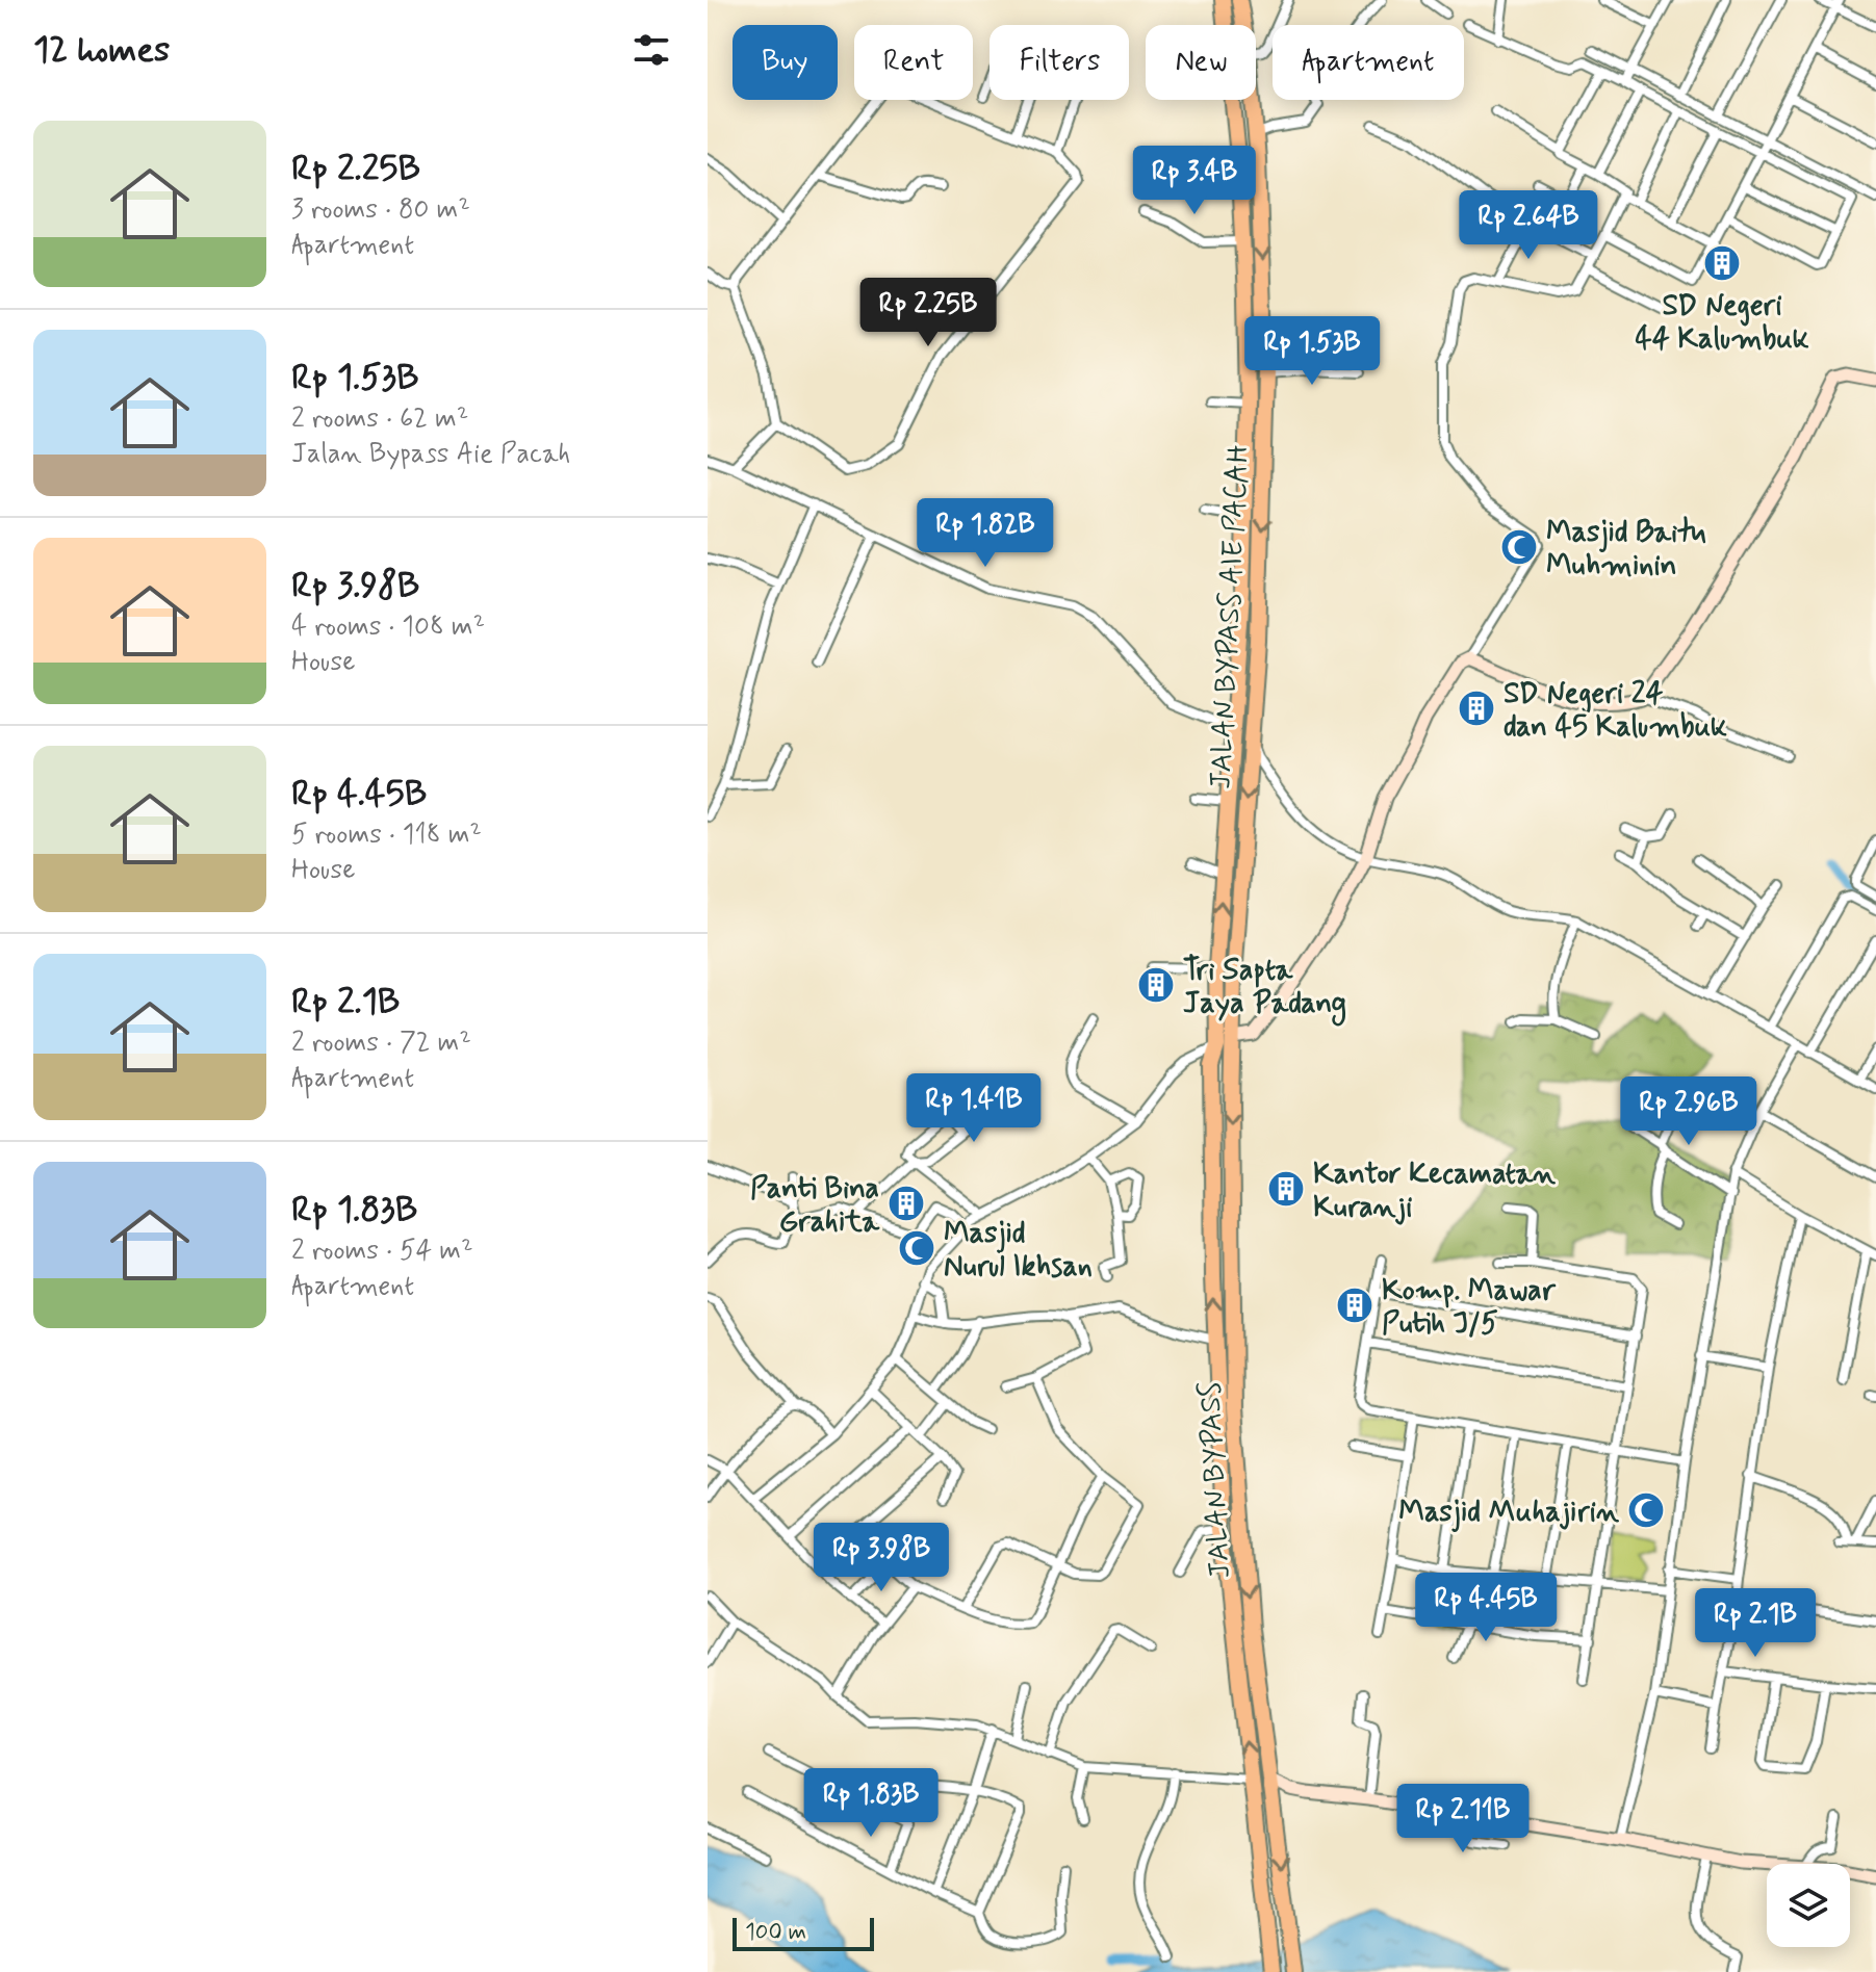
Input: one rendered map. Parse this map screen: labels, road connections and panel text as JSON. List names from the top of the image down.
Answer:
{
  "streets": {
    "highway": ["JALAN BYPASS AIE PACAH", "JALAN BYPASS"]
  },
  "crossings": [
    ["JALAN BYPASS AIE PACAH", "JALAN BYPASS"]
  ],
  "places": {
    "building": [
      "SD Negeri 44 Kalumbuk",
      "SD Negeri 24 dan 45 Kalumbuk",
      "Tri Sapta Jaya Padang",
      "Kantor Kecamatan Kuranji",
      "Panti Bina Grahita",
      "Komp. Mawar Putih J/5"
    ],
    "mosque": ["Masjid Baitu Muhminin", "Masjid Nurul Ikhsan", "Masjid Muhajirin"]
  },
  "scale_bar": "100 m",
  "page": {
    "heading": "12 homes",
    "chip": [
      "Buy",
      "Rent",
      "Filters",
      "New",
      "Apartment"
    ],
    "list": [
      {
        "name": "Rp 2.25B",
        "note": "3 rooms · 80 m² · Apartment"
      },
      {
        "name": "Rp 1.53B",
        "note": "2 rooms · 62 m² · Jalan Bypass Aie Pacah"
      },
      {
        "name": "Rp 3.98B",
        "note": "4 rooms · 108 m² · House"
      },
      {
        "name": "Rp 4.45B",
        "note": "5 rooms · 118 m² · House"
      },
      {
        "name": "Rp 2.1B",
        "note": "2 rooms · 72 m² · Apartment"
      },
      {
        "name": "Rp 1.83B",
        "note": "2 rooms · 54 m² · Apartment"
      }
    ],
    "price": [
      "Rp 3.4B",
      "Rp 2.64B",
      "Rp 2.25B",
      "Rp 1.53B",
      "Rp 1.82B",
      "Rp 1.41B",
      "Rp 2.96B",
      "Rp 3.98B",
      "Rp 4.45B",
      "Rp 2.1B",
      "Rp 1.83B",
      "Rp 2.11B"
    ],
    "scale": "100 m"
  }
}
